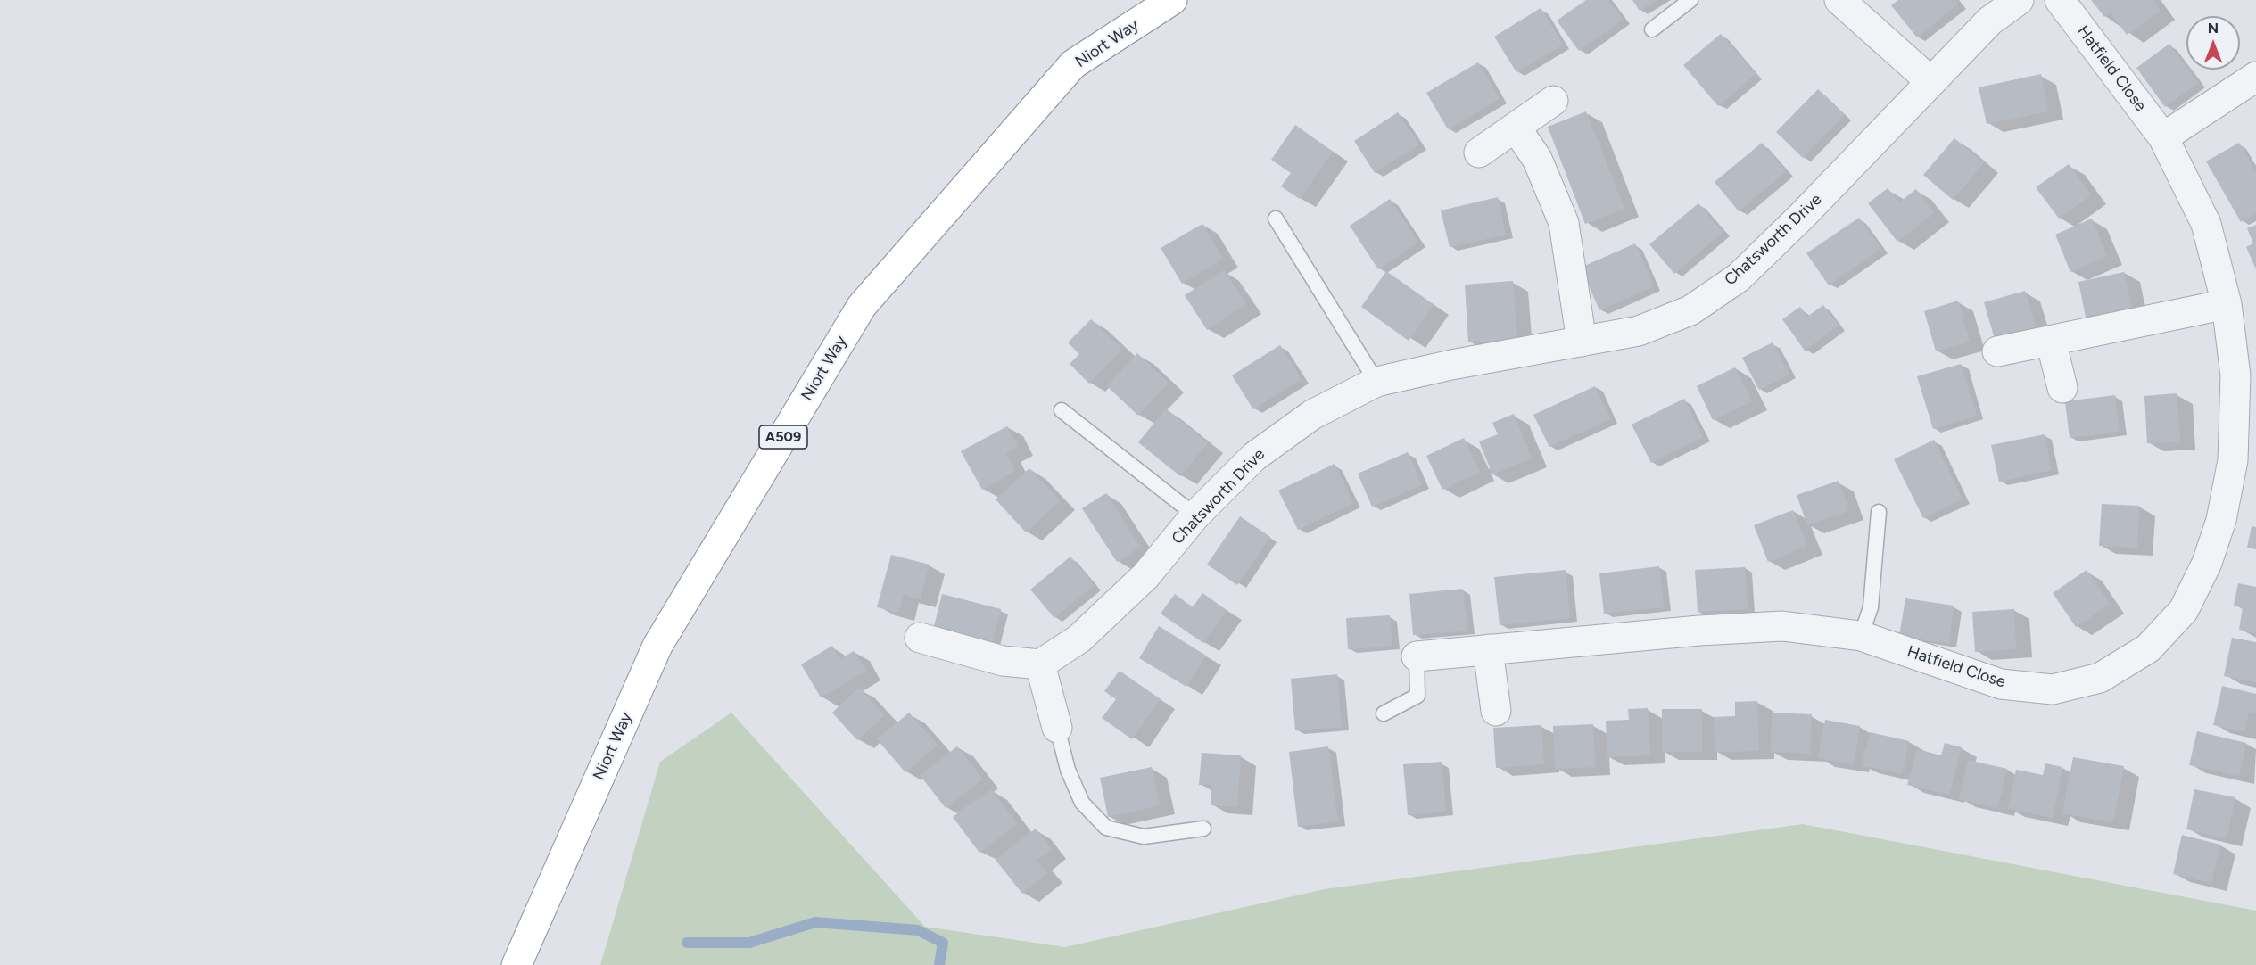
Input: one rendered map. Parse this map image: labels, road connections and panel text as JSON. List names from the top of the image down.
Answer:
{
  "streets": {
    "highway": ["Niort Way", "A509"],
    "street": ["Hatfield Close", "Chatsworth Drive"]
  },
  "north": "top"
}
